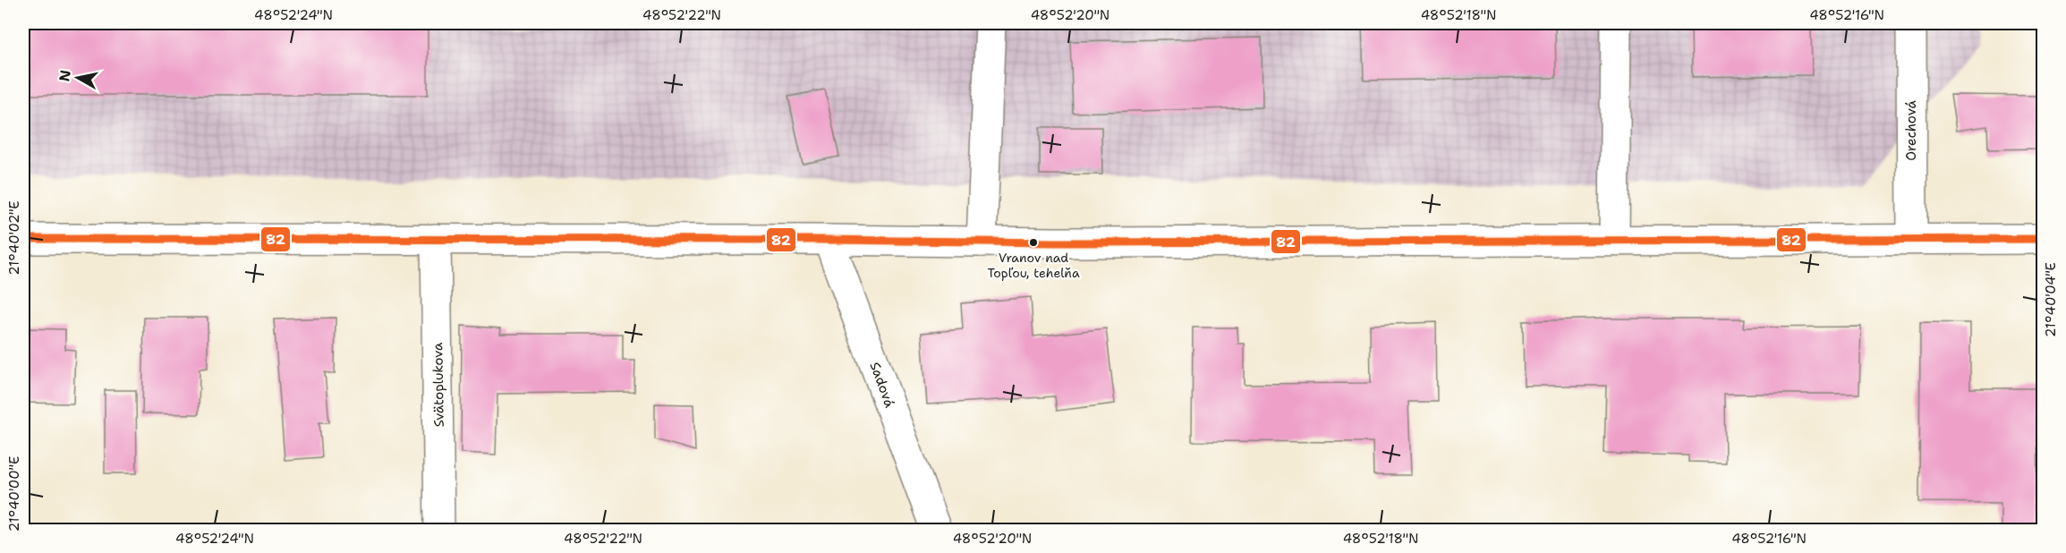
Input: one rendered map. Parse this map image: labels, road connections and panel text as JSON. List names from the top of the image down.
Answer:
{
  "streets": {
    "main road": ["Orechová", "Svätoplukova", "Sadová"]
  },
  "places": ["Vranov nad Topľou, tehelňa"],
  "lines": ["transit line 82"],
  "north": "left",
  "coordinates": [
    "48°52'24\"N",
    "48°52'22\"N",
    "48°52'20\"N",
    "48°52'18\"N",
    "48°52'16\"N",
    "21°40'02\"E",
    "21°40'04\"E",
    "21°40'00\"E"
  ]
}
